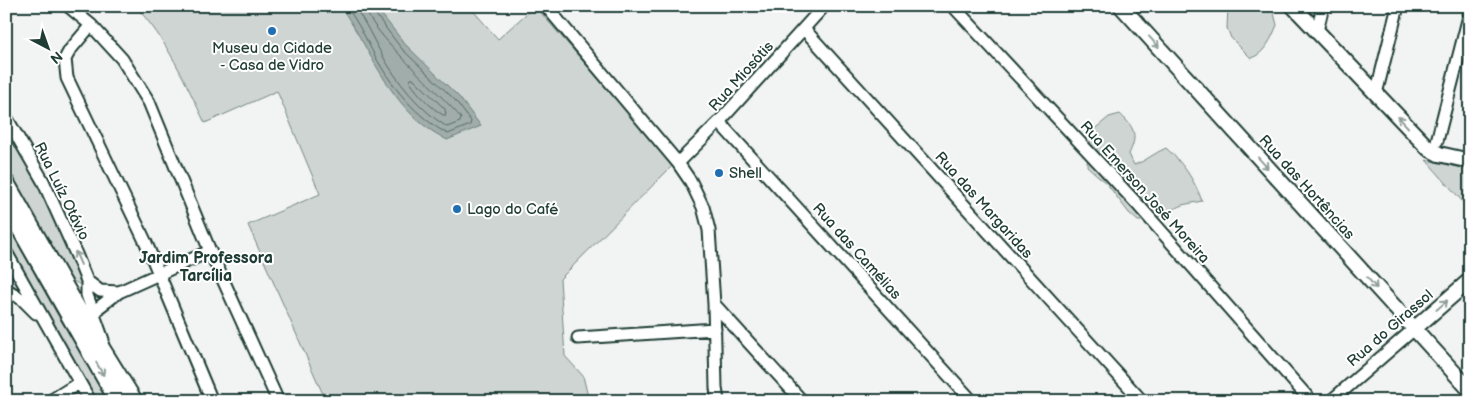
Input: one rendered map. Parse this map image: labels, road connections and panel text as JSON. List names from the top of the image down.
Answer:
{
  "streets": {
    "main road": ["Rua das Hortências", "Rua do Girassol"],
    "street": [
      "Rua Miosótis",
      "Rua Luíz Otávio",
      "Rua Emerson José Moreira",
      "Rua das Margaridas",
      "Rua das Camélias"
    ]
  },
  "crossings": [
    ["Rua Miosótis", "Rua das Margaridas"],
    ["Rua Miosótis", "Rua das Camélias"],
    ["Rua das Hortências", "Rua do Girassol"]
  ],
  "one_way": ["Rua das Hortências", "Rua do Girassol"],
  "districts": ["Jardim Professora Tarcília"],
  "places": ["Museu da Cidade - Casa de Vidro", "Shell", "Lago do Café"],
  "north": "bottom right"
}
